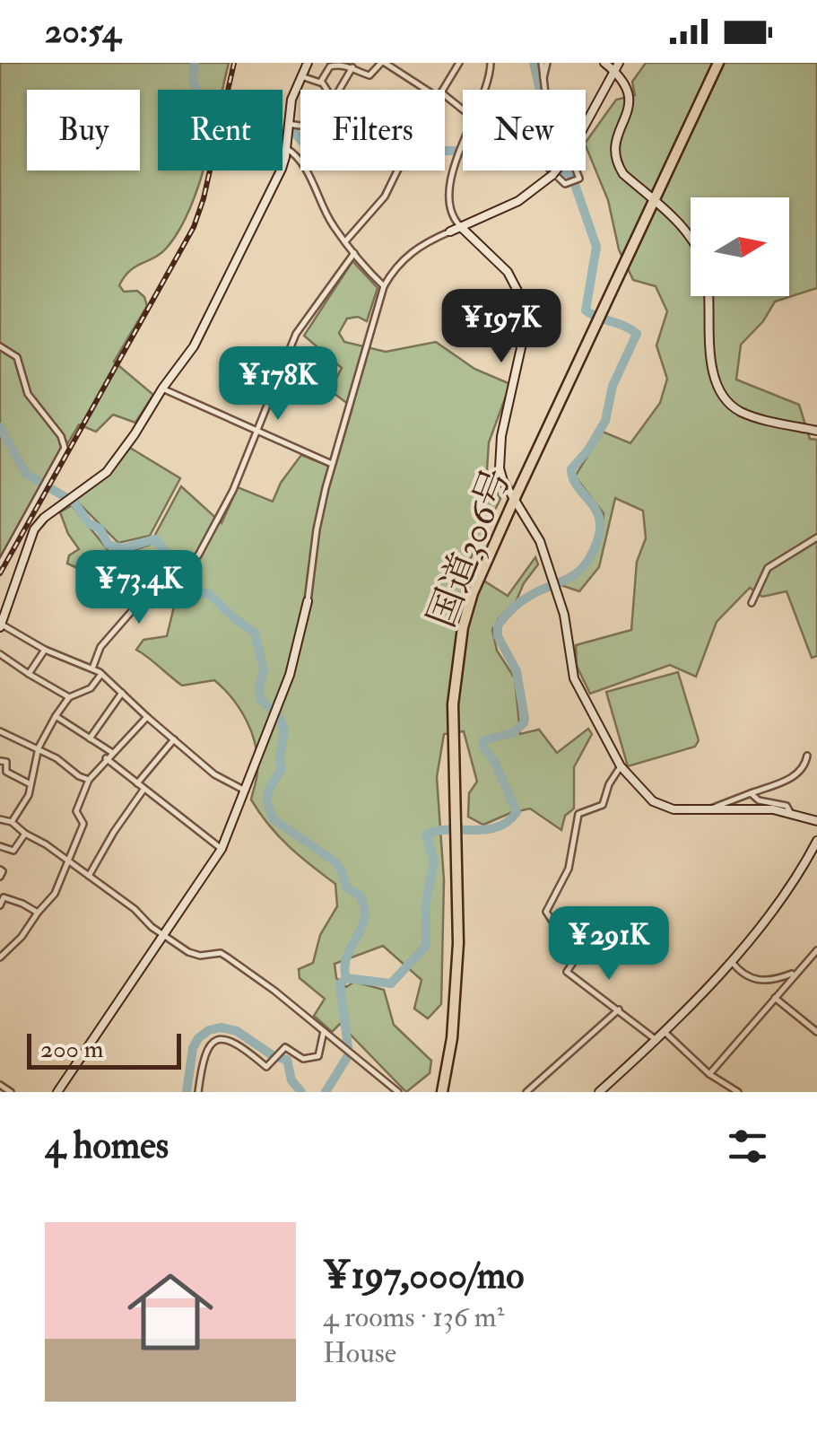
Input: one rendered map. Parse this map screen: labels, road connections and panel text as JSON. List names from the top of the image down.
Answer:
{
  "streets": {
    "highway": ["国道306号"]
  },
  "scale_bar": "200 m",
  "north": "right",
  "page": {
    "status": "20:54",
    "chip": [
      "Buy",
      "Rent",
      "Filters",
      "New"
    ],
    "price": [
      "¥197K",
      "¥178K",
      "¥73.4K",
      "¥291K"
    ],
    "scale": "200 m",
    "heading": "4 homes",
    "list": [
      {
        "name": "¥197,000/mo",
        "note": "4 rooms · 136 m² · House"
      }
    ]
  }
}
